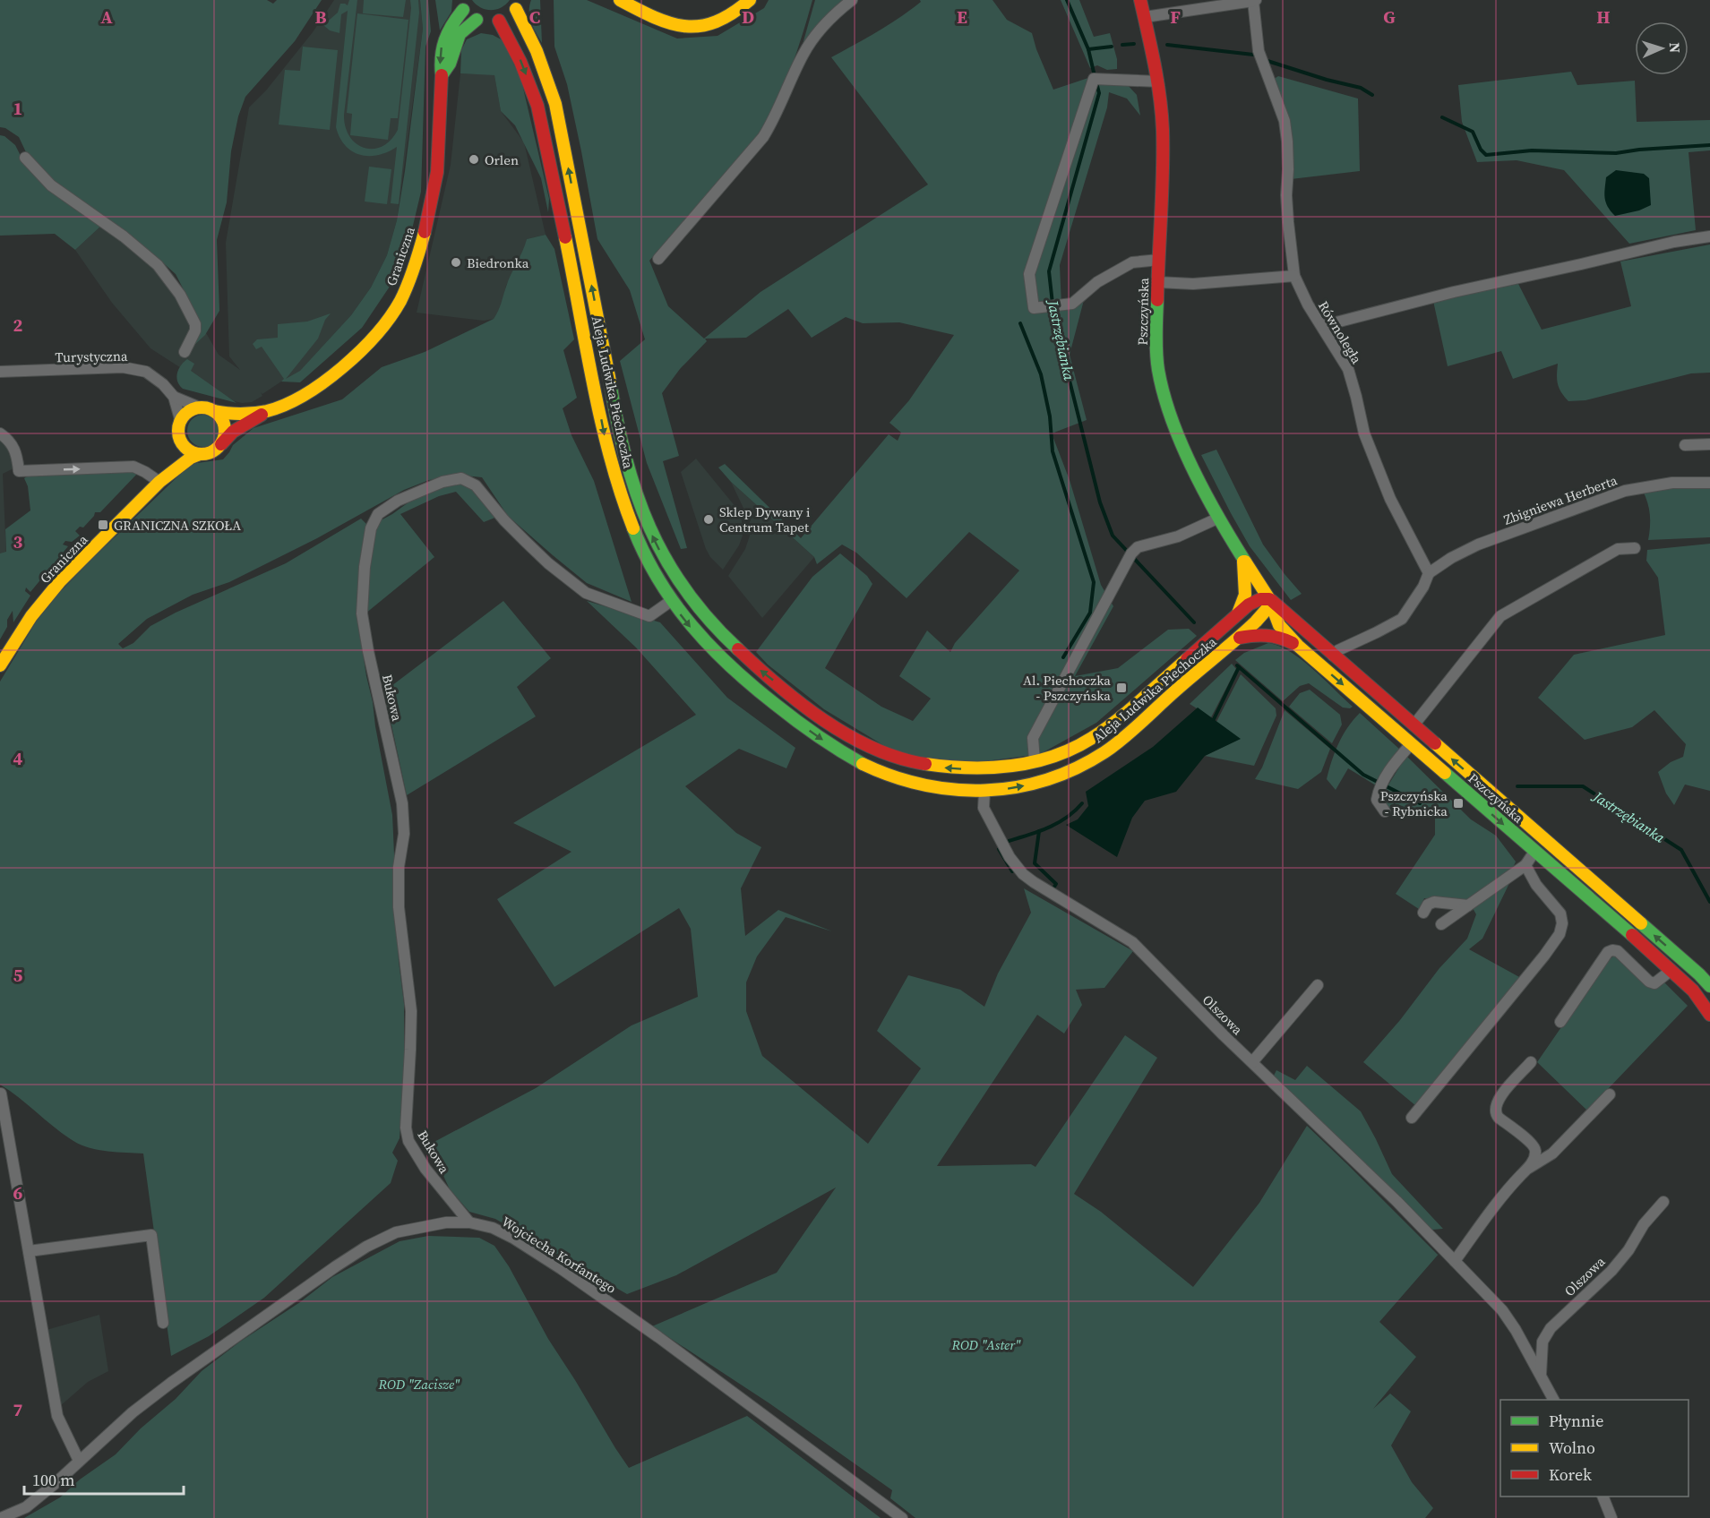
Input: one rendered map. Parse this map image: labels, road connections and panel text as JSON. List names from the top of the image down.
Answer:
{
  "streets": {
    "main road": ["Graniczna", "Pszczyńska", "Aleja Ludwika Piechoczka"],
    "street": [
      "Równoległa",
      "Turystyczna",
      "Zbigniewa Herberta",
      "Bukowa",
      "Olszowa",
      "Wojciecha Korfantego"
    ]
  },
  "crossings": [
    ["Graniczna", "Turystyczna"],
    ["Pszczyńska", "Aleja Ludwika Piechoczka"],
    ["Równoległa", "Zbigniewa Herberta"],
    ["Aleja Ludwika Piechoczka", "Bukowa"],
    ["Aleja Ludwika Piechoczka", "Olszowa"],
    ["Bukowa", "Wojciecha Korfantego"]
  ],
  "water": ["Jastrzębianka"],
  "parks": ["ROD \"Aster\"", "ROD \"Zacisze\""],
  "places": {
    "other": ["Orlen", "Biedronka", "Sklep Dywany i Centrum Tapet"],
    "transit": ["GRANICZNA SZKOŁA", "Al. Piechoczka - Pszczyńska", "Pszczyńska - Rybnicka"]
  },
  "legend": ["Płynnie", "Wolno", "Korek"],
  "scale_bar": "100 m",
  "north": "right",
  "grid": {
    "columns": [
      "A",
      "B",
      "C",
      "D",
      "E",
      "F",
      "G",
      "H"
    ],
    "rows": [
      "1",
      "2",
      "3",
      "4",
      "5",
      "6",
      "7"
    ]
  }
}
